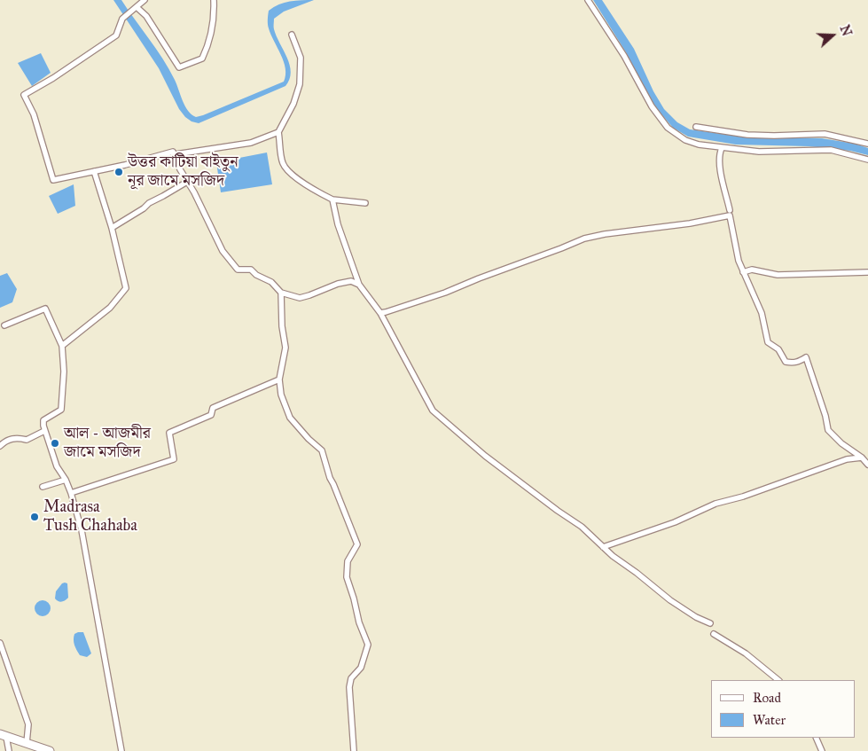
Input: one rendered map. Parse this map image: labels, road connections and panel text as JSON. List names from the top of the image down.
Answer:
{
  "places": ["উত্তর কাটিয়া বাইতুন নূর জামে মসজিদ", "আল - আজমীর জামে মসজিদ", "Madrasa Tush Chahaba"],
  "legend": ["Road", "Water"],
  "north": "right"
}
